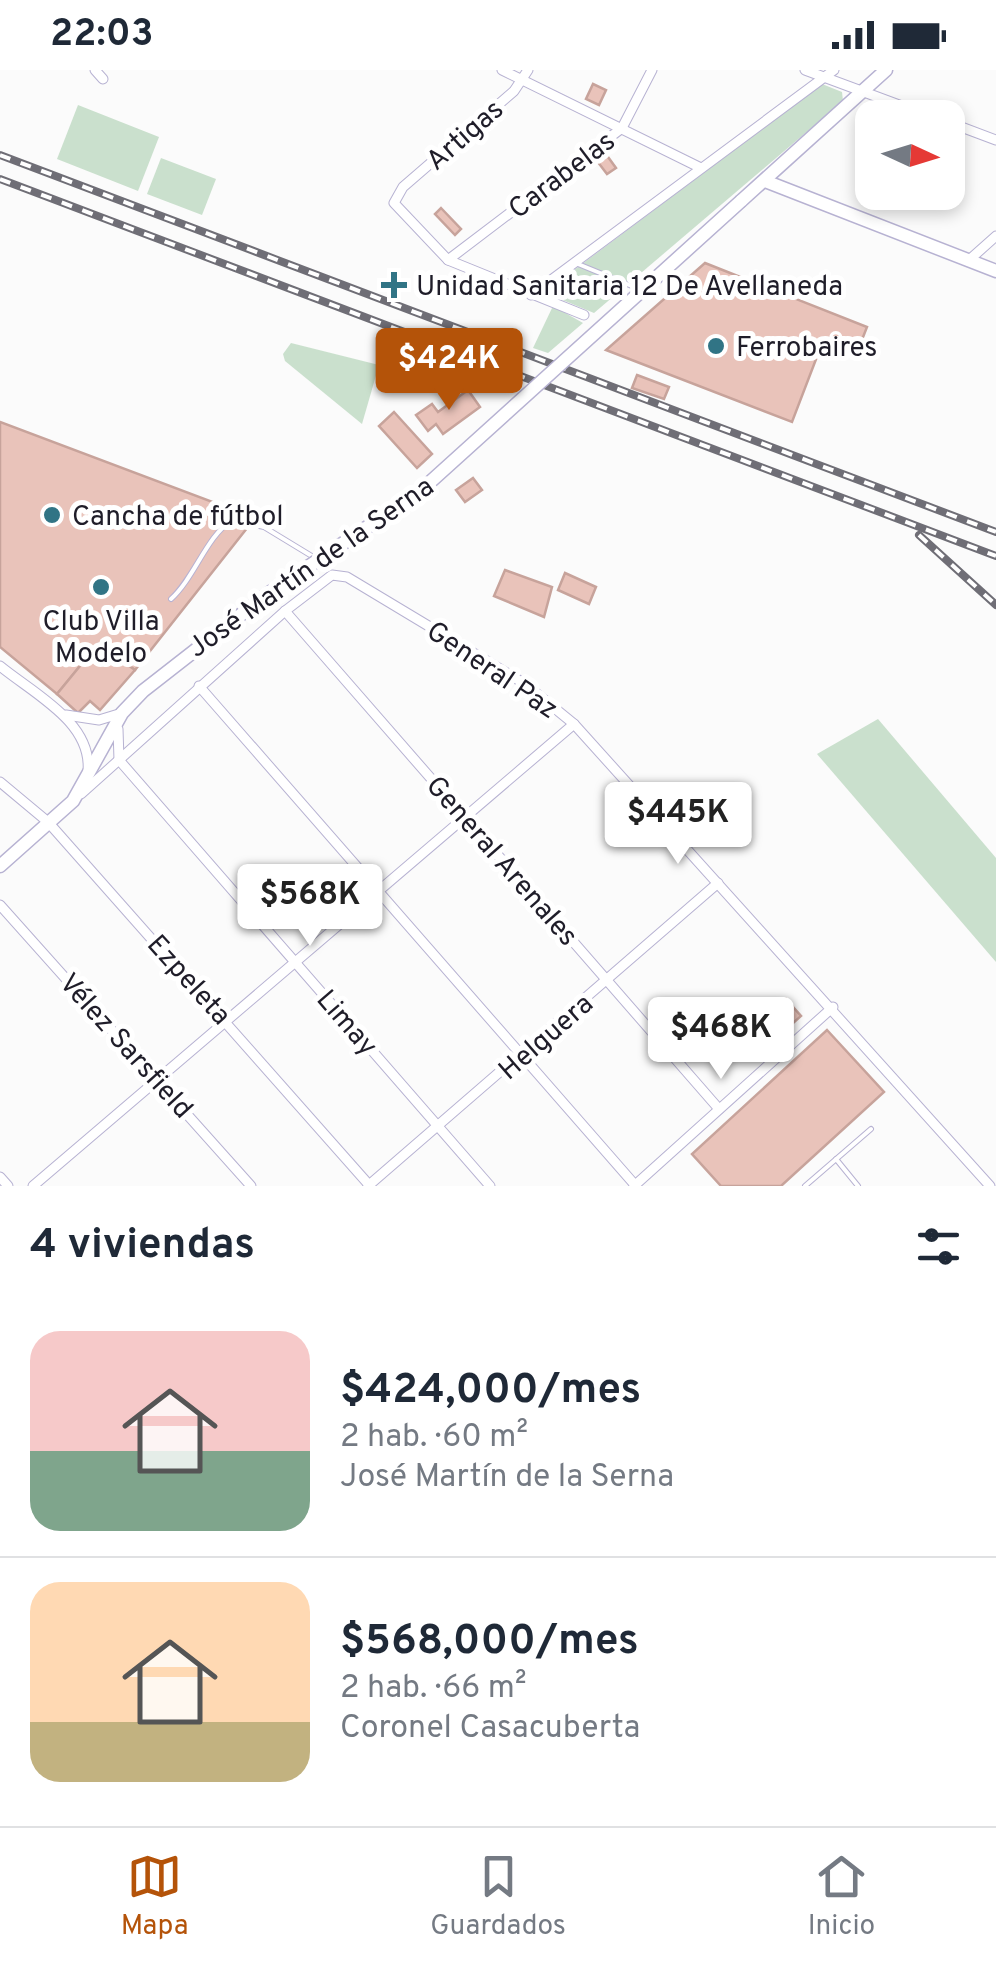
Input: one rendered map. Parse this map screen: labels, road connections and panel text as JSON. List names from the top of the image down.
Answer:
{
  "streets": {
    "street": [
      "Artigas",
      "Carabelas",
      "José Martín de la Serna",
      "General Paz",
      "General Arenales",
      "Ezpeleta",
      "Limay",
      "Helguera",
      "Vélez Sarsfield"
    ]
  },
  "crossings": [
    ["Artigas", "Carabelas"],
    ["José Martín de la Serna", "General Paz"],
    ["José Martín de la Serna", "General Arenales"],
    ["José Martín de la Serna", "Ezpeleta"],
    ["José Martín de la Serna", "Limay"],
    ["General Paz", "Helguera"],
    ["General Arenales", "Helguera"],
    ["Ezpeleta", "Helguera"],
    ["Limay", "Helguera"]
  ],
  "places": {
    "health": ["Unidad Sanitaria 12 De Avellaneda"],
    "other": ["Ferrobaires", "Cancha de fútbol", "Club Villa Modelo"]
  },
  "north": "right",
  "page": {
    "status": "22:03",
    "price": [
      "$424K",
      "$445K",
      "$568K",
      "$468K"
    ],
    "heading": "4 viviendas",
    "list": [
      {
        "name": "$424,000/mes",
        "note": "2 hab. · 60 m² · José Martín de la Serna"
      },
      {
        "name": "$568,000/mes",
        "note": "2 hab. · 66 m² · Coronel Casacuberta"
      }
    ],
    "tabs": ["Mapa", "Guardados", "Inicio"]
  }
}
